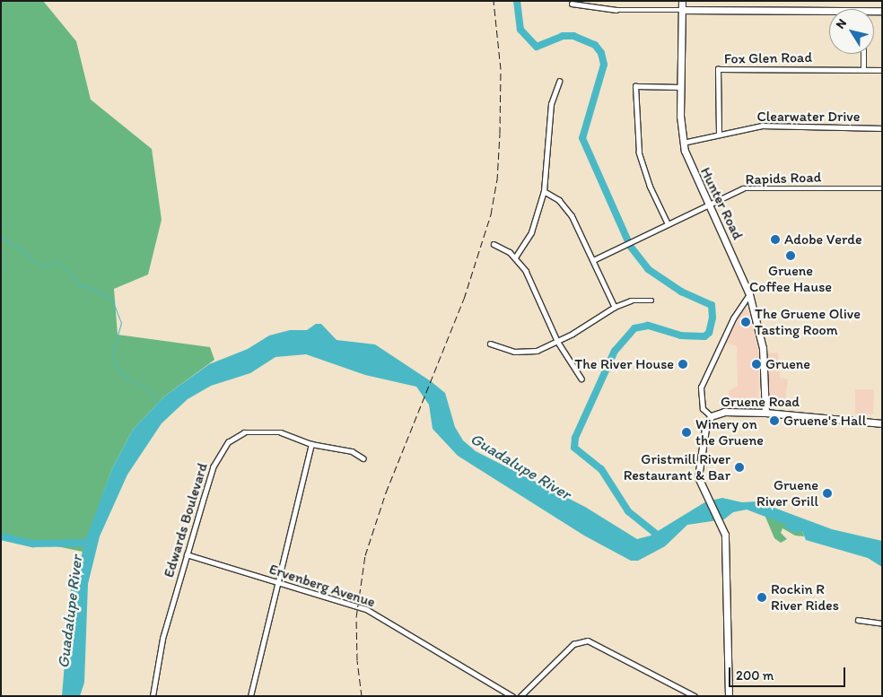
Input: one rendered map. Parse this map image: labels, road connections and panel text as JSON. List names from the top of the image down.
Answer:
{
  "streets": {
    "street": [
      "Fox Glen Road",
      "Clearwater Drive",
      "Rapids Road",
      "Hunter Road",
      "Gruene Road",
      "Edwards Boulevard",
      "Ervenberg Avenue"
    ]
  },
  "crossings": [
    ["Fox Glen Road", "Clearwater Drive"],
    ["Clearwater Drive", "Hunter Road"],
    ["Rapids Road", "Hunter Road"],
    ["Hunter Road", "Gruene Road"],
    ["Edwards Boulevard", "Ervenberg Avenue"]
  ],
  "water": ["Guadalupe River"],
  "places": [
    "Adobe Verde",
    "Gruene Coffee Hause",
    "The Gruene Olive Tasting Room",
    "The River House",
    "Gruene",
    "Gruene's Hall",
    "Winery on the Gruene",
    "Gristmill River Restaurant & Bar",
    "Gruene River Grill",
    "Rockin R River Rides"
  ],
  "scale_bar": "200 m",
  "north": "top left"
}
